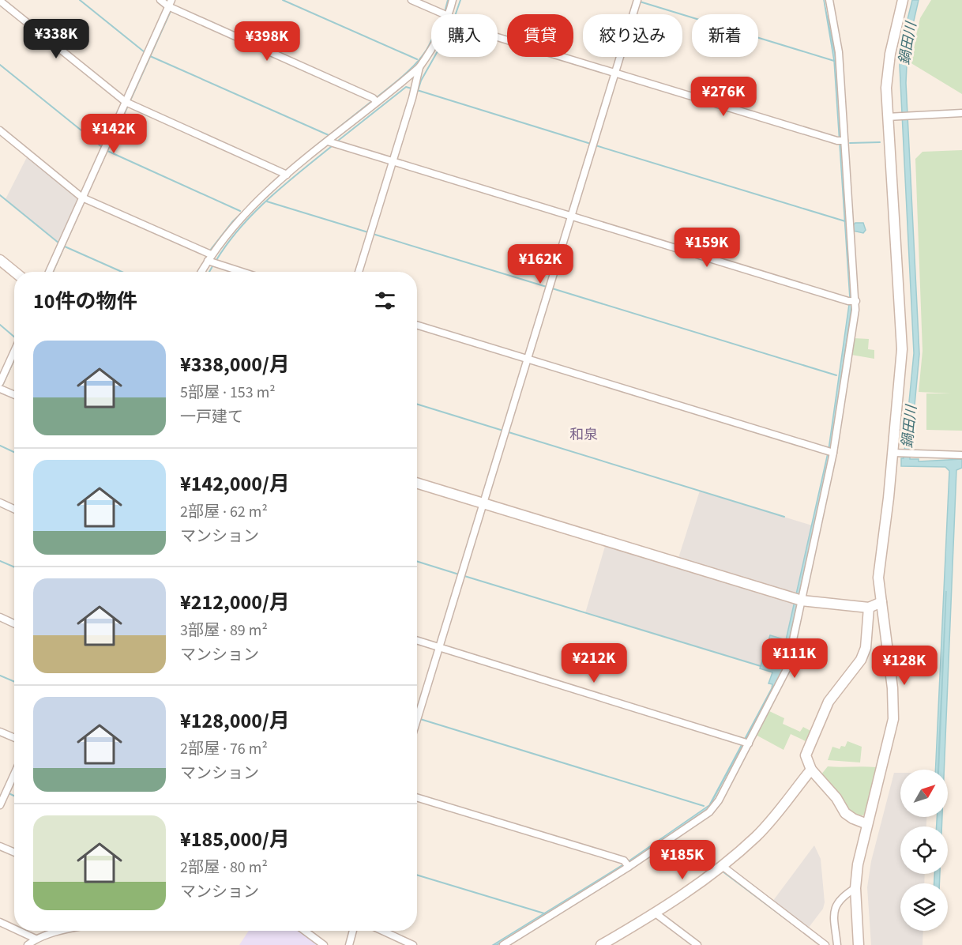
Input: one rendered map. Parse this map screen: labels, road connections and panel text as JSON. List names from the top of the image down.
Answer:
{
  "districts": ["和泉"],
  "water": ["鍋田川"],
  "north": "top right",
  "page": {
    "chip": [
      "購入",
      "賃貸",
      "絞り込み",
      "新着"
    ],
    "price": [
      "¥338K",
      "¥398K",
      "¥276K",
      "¥142K",
      "¥159K",
      "¥162K",
      "¥111K",
      "¥212K",
      "¥128K",
      "¥185K"
    ],
    "heading": "10件の物件",
    "list": [
      {
        "name": "¥338,000/月",
        "note": "5部屋 · 153 m² · 一戸建て"
      },
      {
        "name": "¥142,000/月",
        "note": "2部屋 · 62 m² · マンション"
      },
      {
        "name": "¥212,000/月",
        "note": "3部屋 · 89 m² · マンション"
      },
      {
        "name": "¥128,000/月",
        "note": "2部屋 · 76 m² · マンション"
      },
      {
        "name": "¥185,000/月",
        "note": "2部屋 · 80 m² · マンション"
      }
    ]
  }
}
